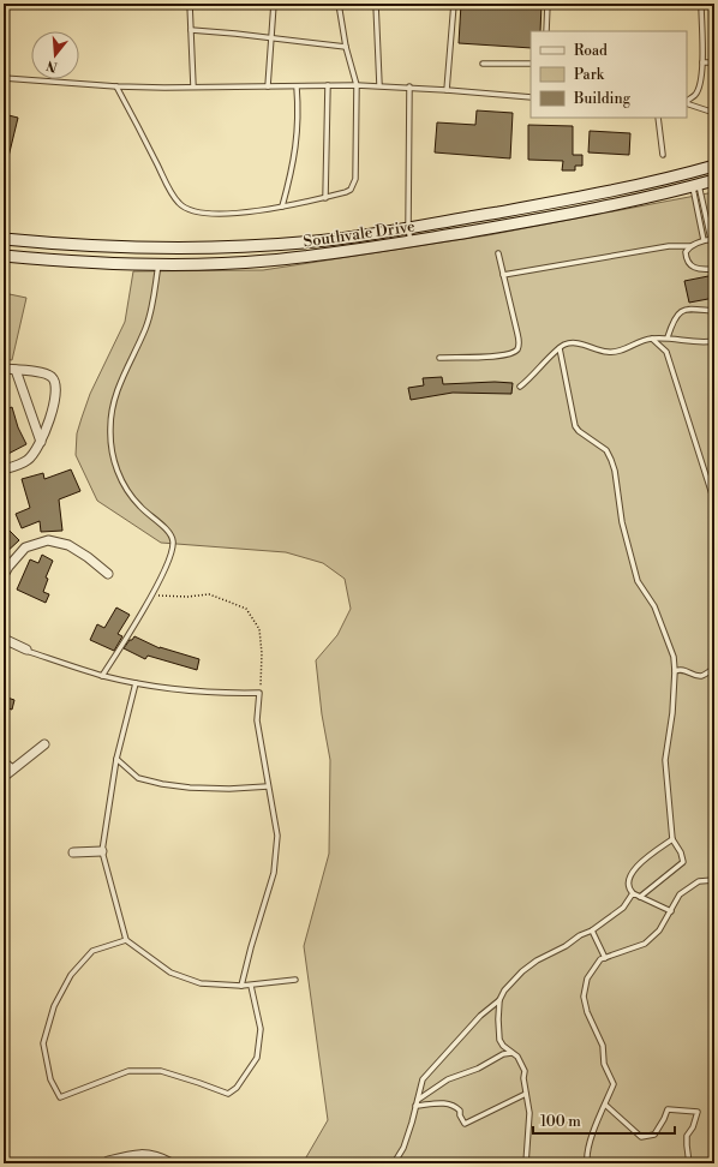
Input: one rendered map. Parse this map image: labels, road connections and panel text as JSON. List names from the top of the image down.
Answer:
{
  "streets": {
    "street": ["Southvale Drive"]
  },
  "legend": ["Road", "Park", "Building"],
  "scale_bar": "100 m",
  "north": "bottom"
}
